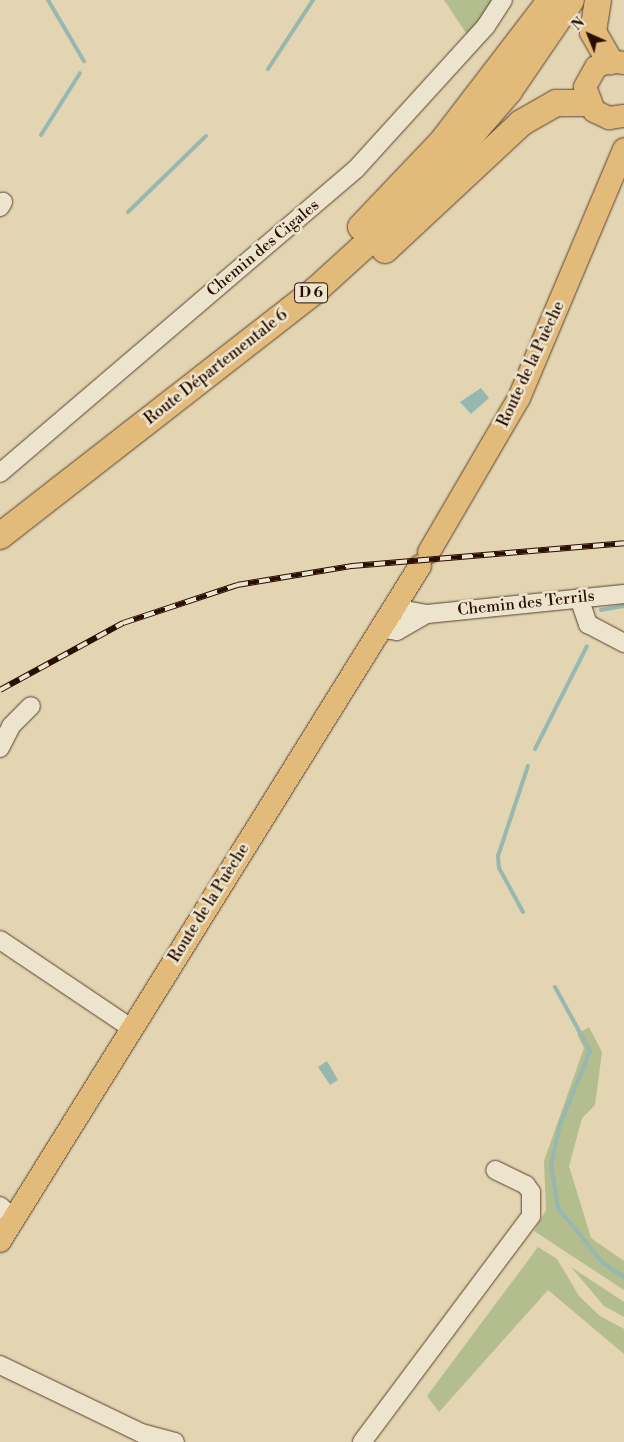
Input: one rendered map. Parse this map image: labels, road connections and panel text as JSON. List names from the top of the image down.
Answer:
{
  "streets": {
    "highway": ["D 6", "Route Départementale 6"],
    "main road": ["Route de la Puèche"],
    "street": ["Chemin des Cigales", "Chemin des Terrils"]
  },
  "crossings": [
    ["Route de la Puèche", "Chemin des Terrils"]
  ],
  "north": "top left"
}
